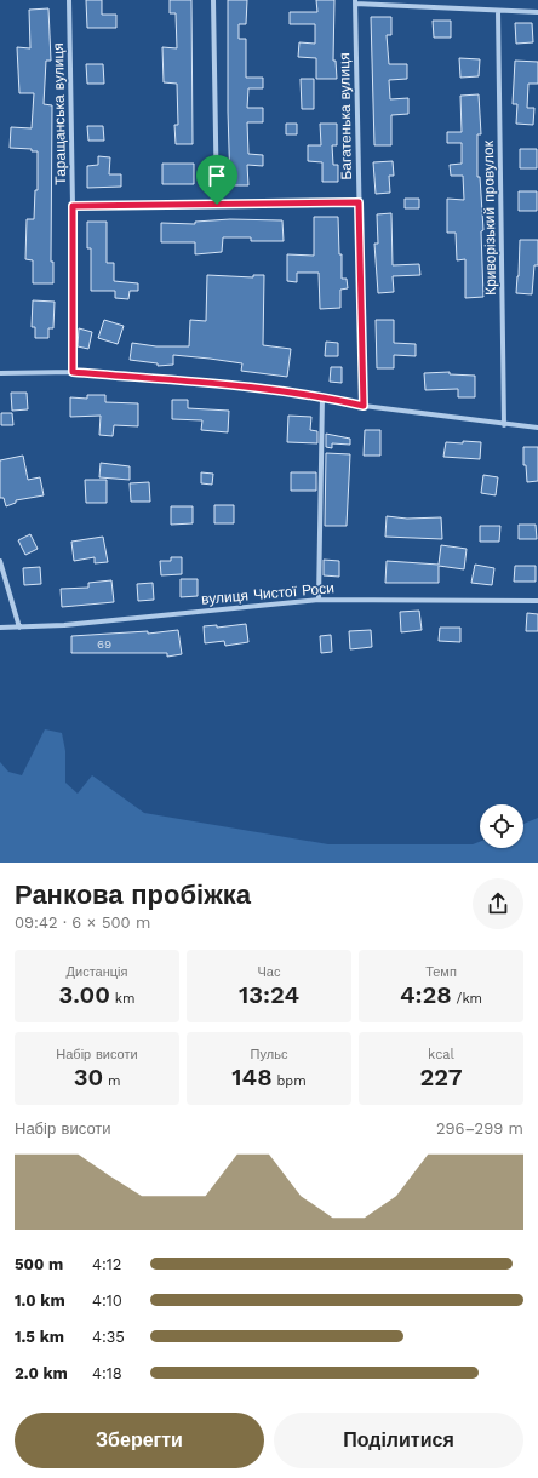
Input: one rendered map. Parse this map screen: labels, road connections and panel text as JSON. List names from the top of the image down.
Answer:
{
  "streets": {
    "street": [
      "Таращанська вулиця",
      "Багатенька вулиця",
      "Криворізький провулок",
      "вулиця Чистої Роси"
    ]
  },
  "house_numbers": ["69"],
  "page": {
    "heading": ["Ранкова пробіжка", "09:42 · 6 × 500 m"],
    "stats": [
      ["Дистанція", "3.00 km"],
      ["Час", "13:24"],
      ["Темп", "4:28 /km"],
      ["Набір висоти", "30 m"],
      ["Пульс", "148 bpm"],
      ["kcal", "227"]
    ],
    "chart": ["Набір висоти", "296–299 m"],
    "list": [
      {
        "name": "500 m",
        "note": "4:12"
      },
      {
        "name": "1.0 km",
        "note": "4:10"
      },
      {
        "name": "1.5 km",
        "note": "4:35"
      },
      {
        "name": "2.0 km",
        "note": "4:18"
      }
    ],
    "buttons": ["Зберегти", "Поділитися"]
  }
}
